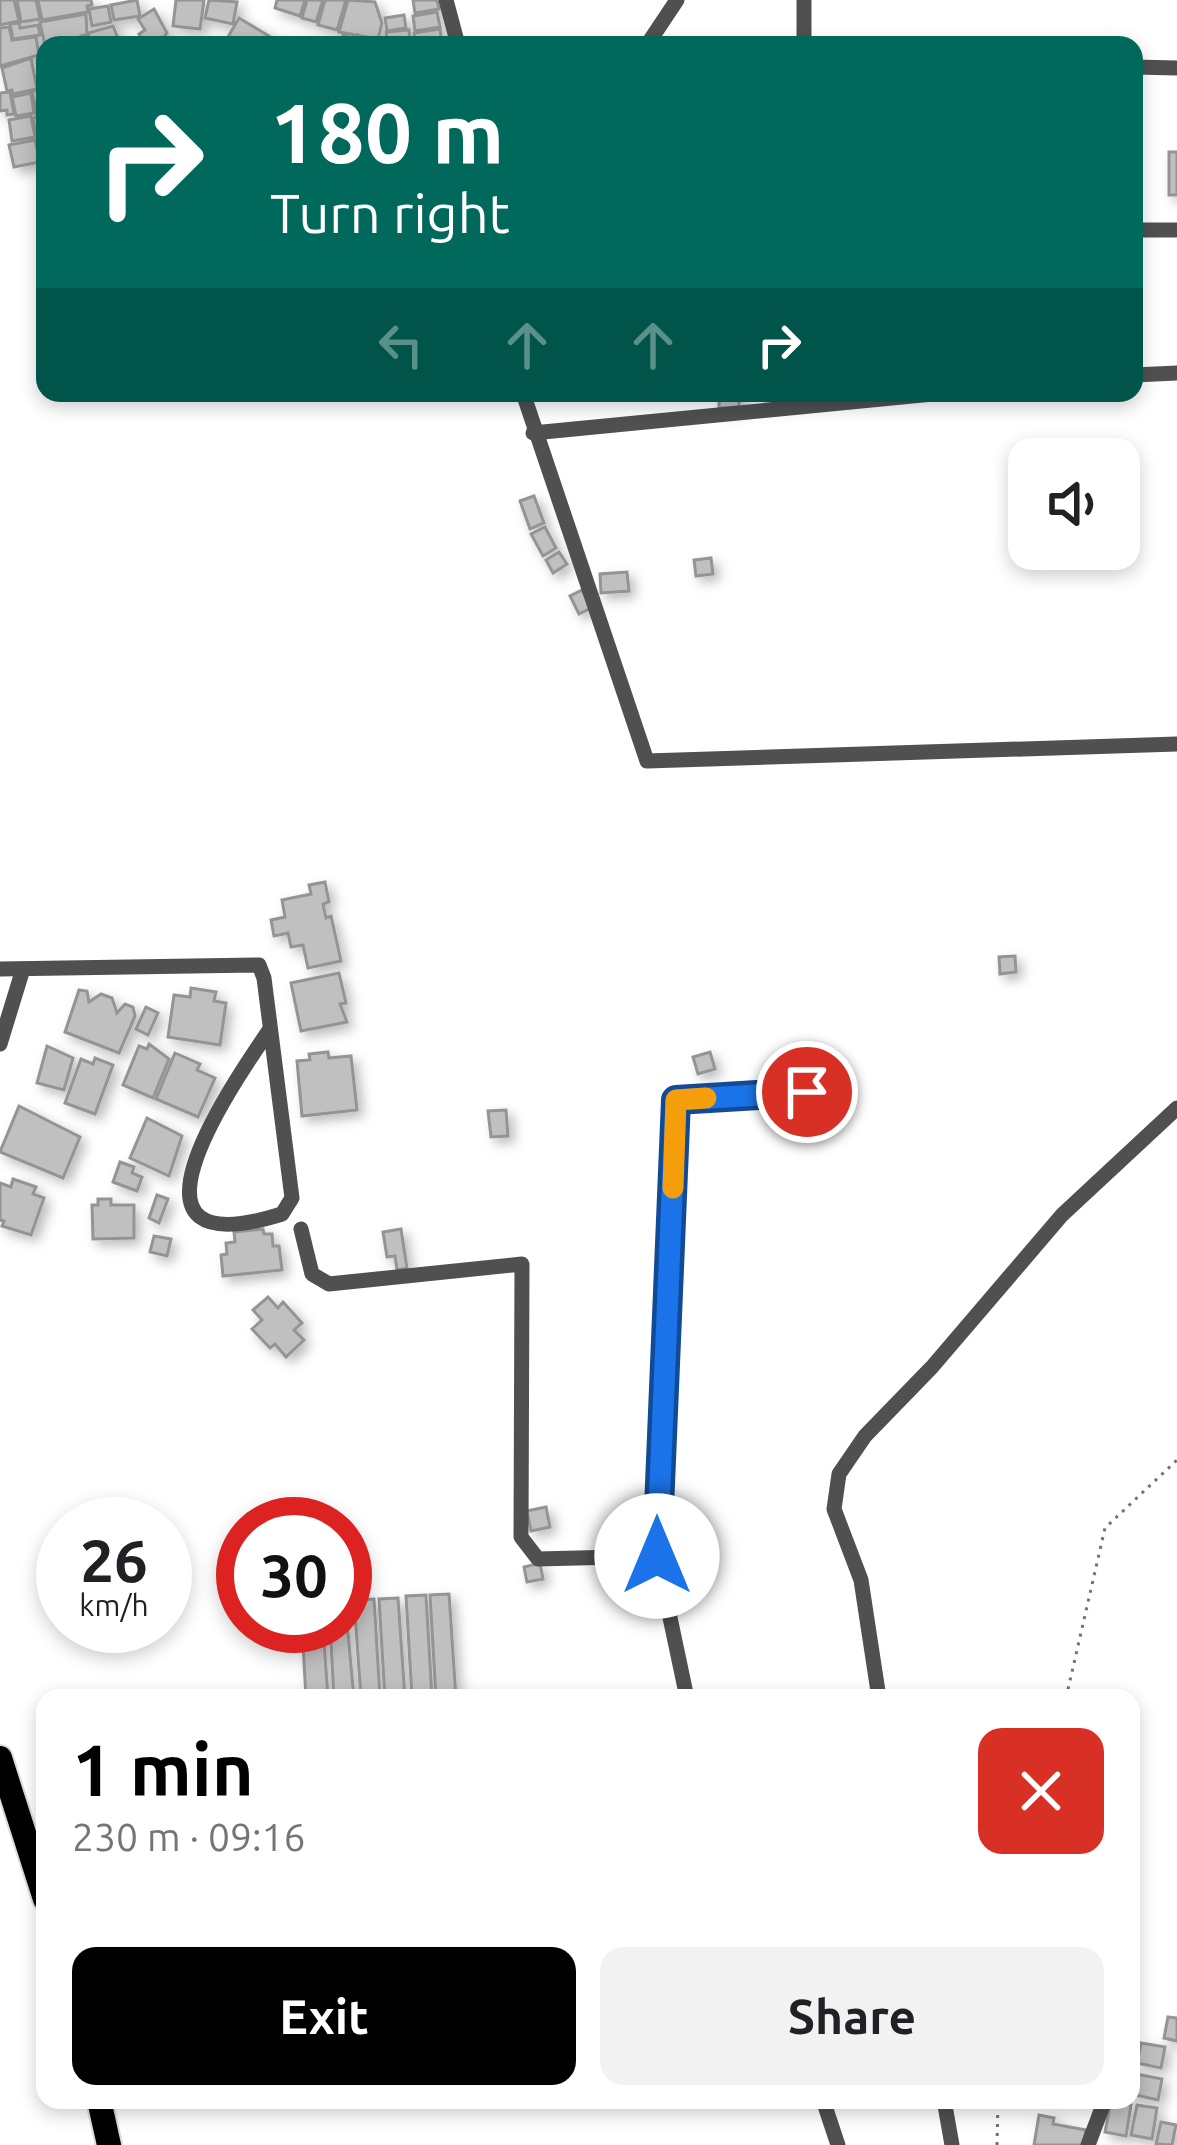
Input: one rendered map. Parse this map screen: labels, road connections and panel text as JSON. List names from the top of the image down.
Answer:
{
  "page": {
    "turn": ["180 m", "Turn right"],
    "speed": "26 km/h",
    "limit": "30",
    "heading": ["1 min", "230 m · 09:16"],
    "buttons": ["Exit", "Share"]
  }
}
